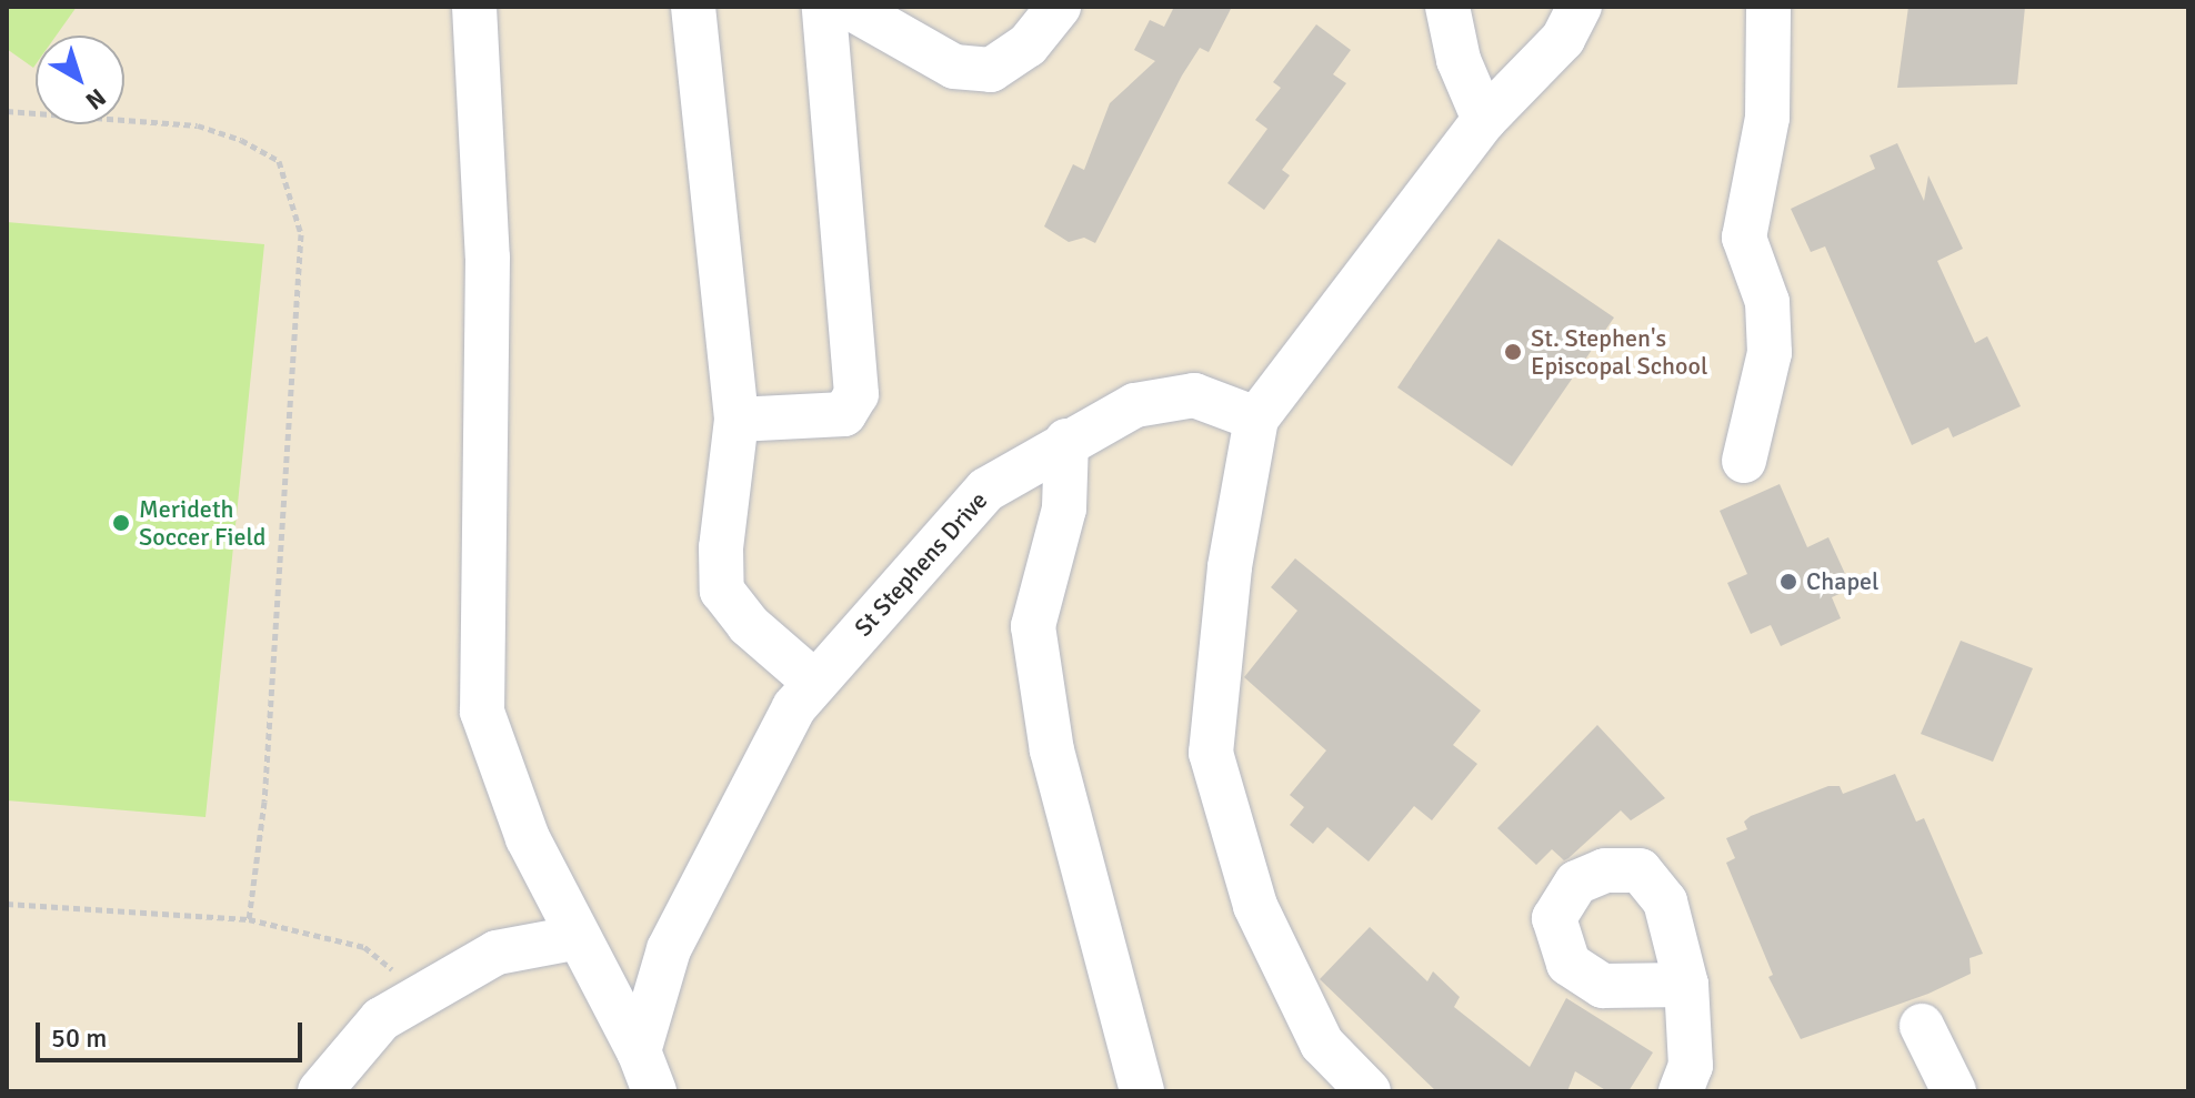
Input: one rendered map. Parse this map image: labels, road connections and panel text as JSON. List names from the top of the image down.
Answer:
{
  "streets": {
    "street": ["St Stephens Drive"]
  },
  "places": ["St. Stephen's Episcopal School", "Merideth Soccer Field", "Chapel"],
  "scale_bar": "50 m",
  "north": "bottom right"
}
